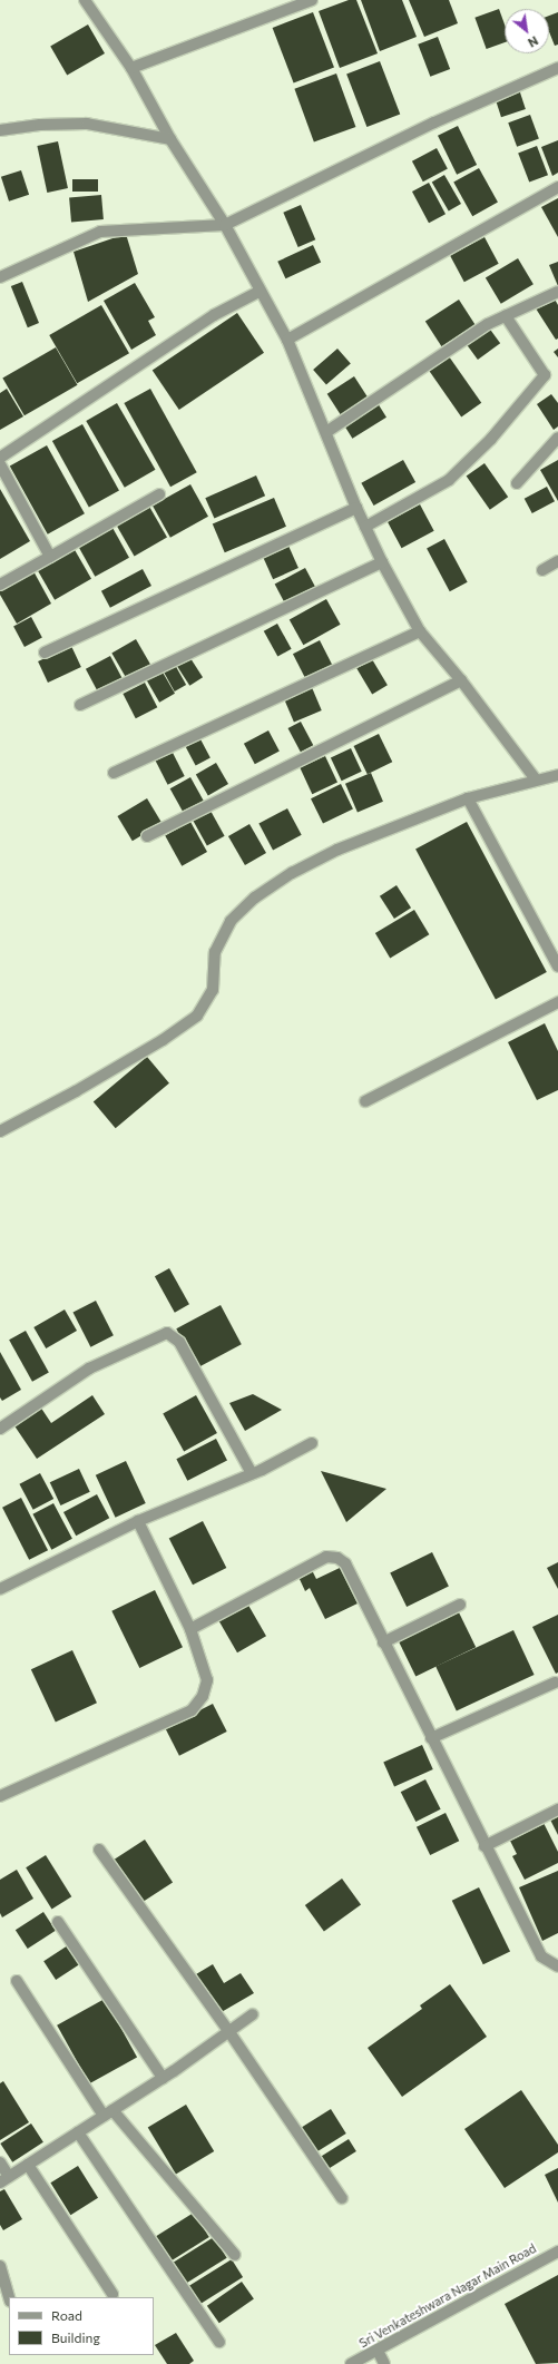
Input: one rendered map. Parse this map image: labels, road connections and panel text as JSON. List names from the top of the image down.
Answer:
{
  "streets": {
    "street": ["Sri Venkateshwara Nagar Main Road"]
  },
  "legend": ["Road", "Building"],
  "north": "bottom right"
}
